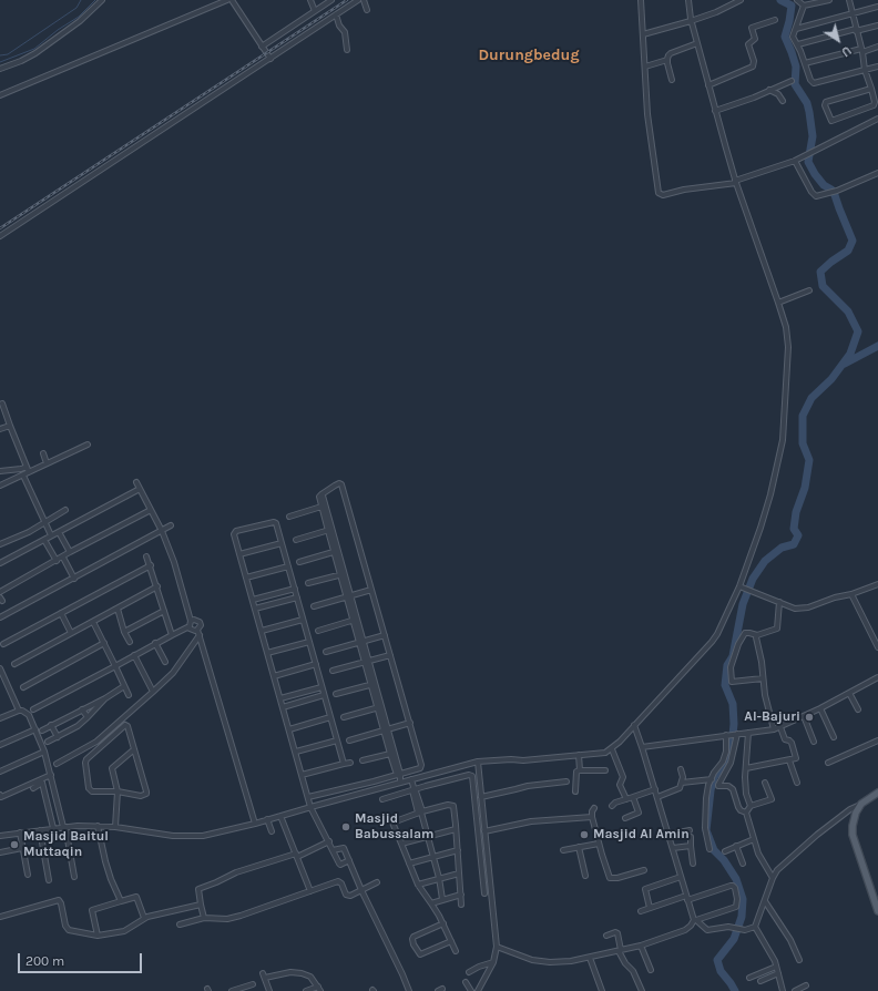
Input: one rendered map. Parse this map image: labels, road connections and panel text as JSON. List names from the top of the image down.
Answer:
{
  "districts": ["Durungbedug"],
  "places": [
    "Al-Bajuri",
    "Masjid Babussalam",
    "Masjid Al Amin",
    "Masjid Baitul Muttaqin"
  ],
  "scale_bar": "200 m",
  "north": "bottom right"
}
